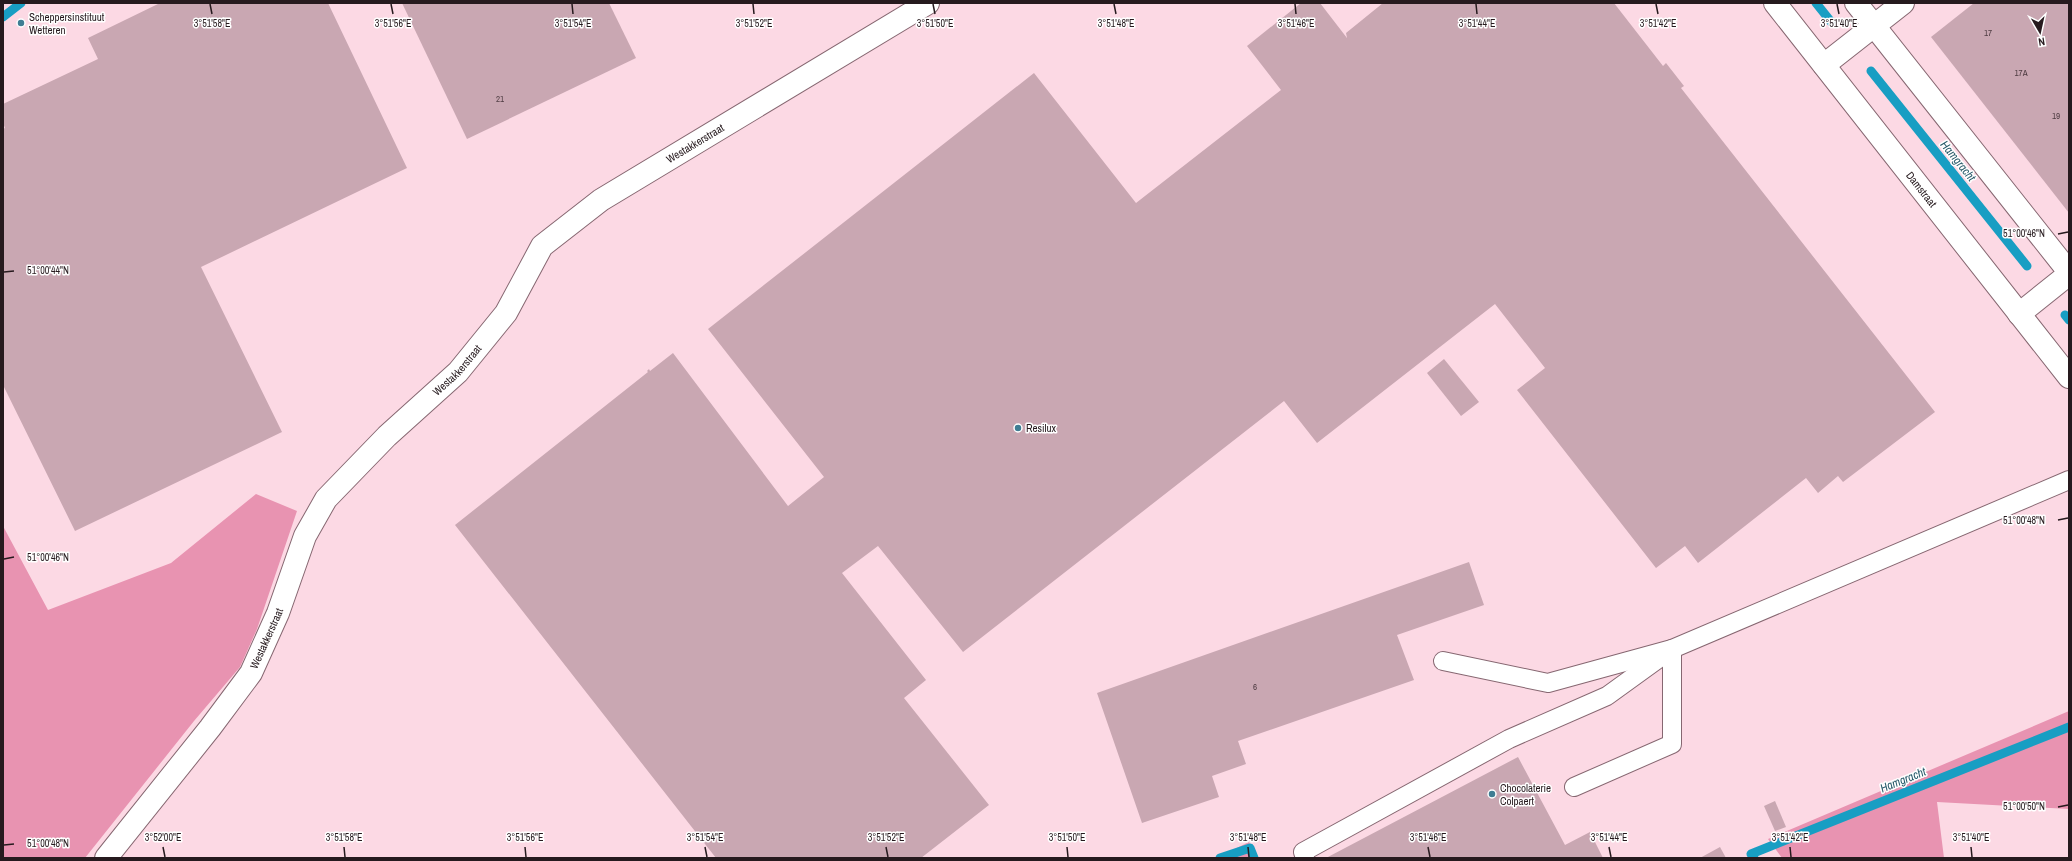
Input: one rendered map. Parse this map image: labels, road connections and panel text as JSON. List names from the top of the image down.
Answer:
{
  "streets": {
    "street": ["Westakkerstraat", "Damstraat"]
  },
  "water": ["Hamgracht"],
  "places": ["Scheppersinstituut Wetteren", "Resilux", "Chocolaterie Colpaert"],
  "house_numbers": [
    "17",
    "17A",
    "21",
    "19",
    "6"
  ],
  "north": "bottom",
  "coordinates": [
    "3°51'58\"E",
    "3°51'56\"E",
    "3°51'54\"E",
    "3°51'52\"E",
    "3°51'50\"E",
    "3°51'48\"E",
    "3°51'46\"E",
    "3°51'44\"E",
    "3°51'42\"E",
    "3°51'40\"E",
    "51°00'46\"N",
    "51°00'44\"N",
    "51°00'48\"N",
    "51°00'50\"N",
    "3°52'00\"E"
  ]
}
